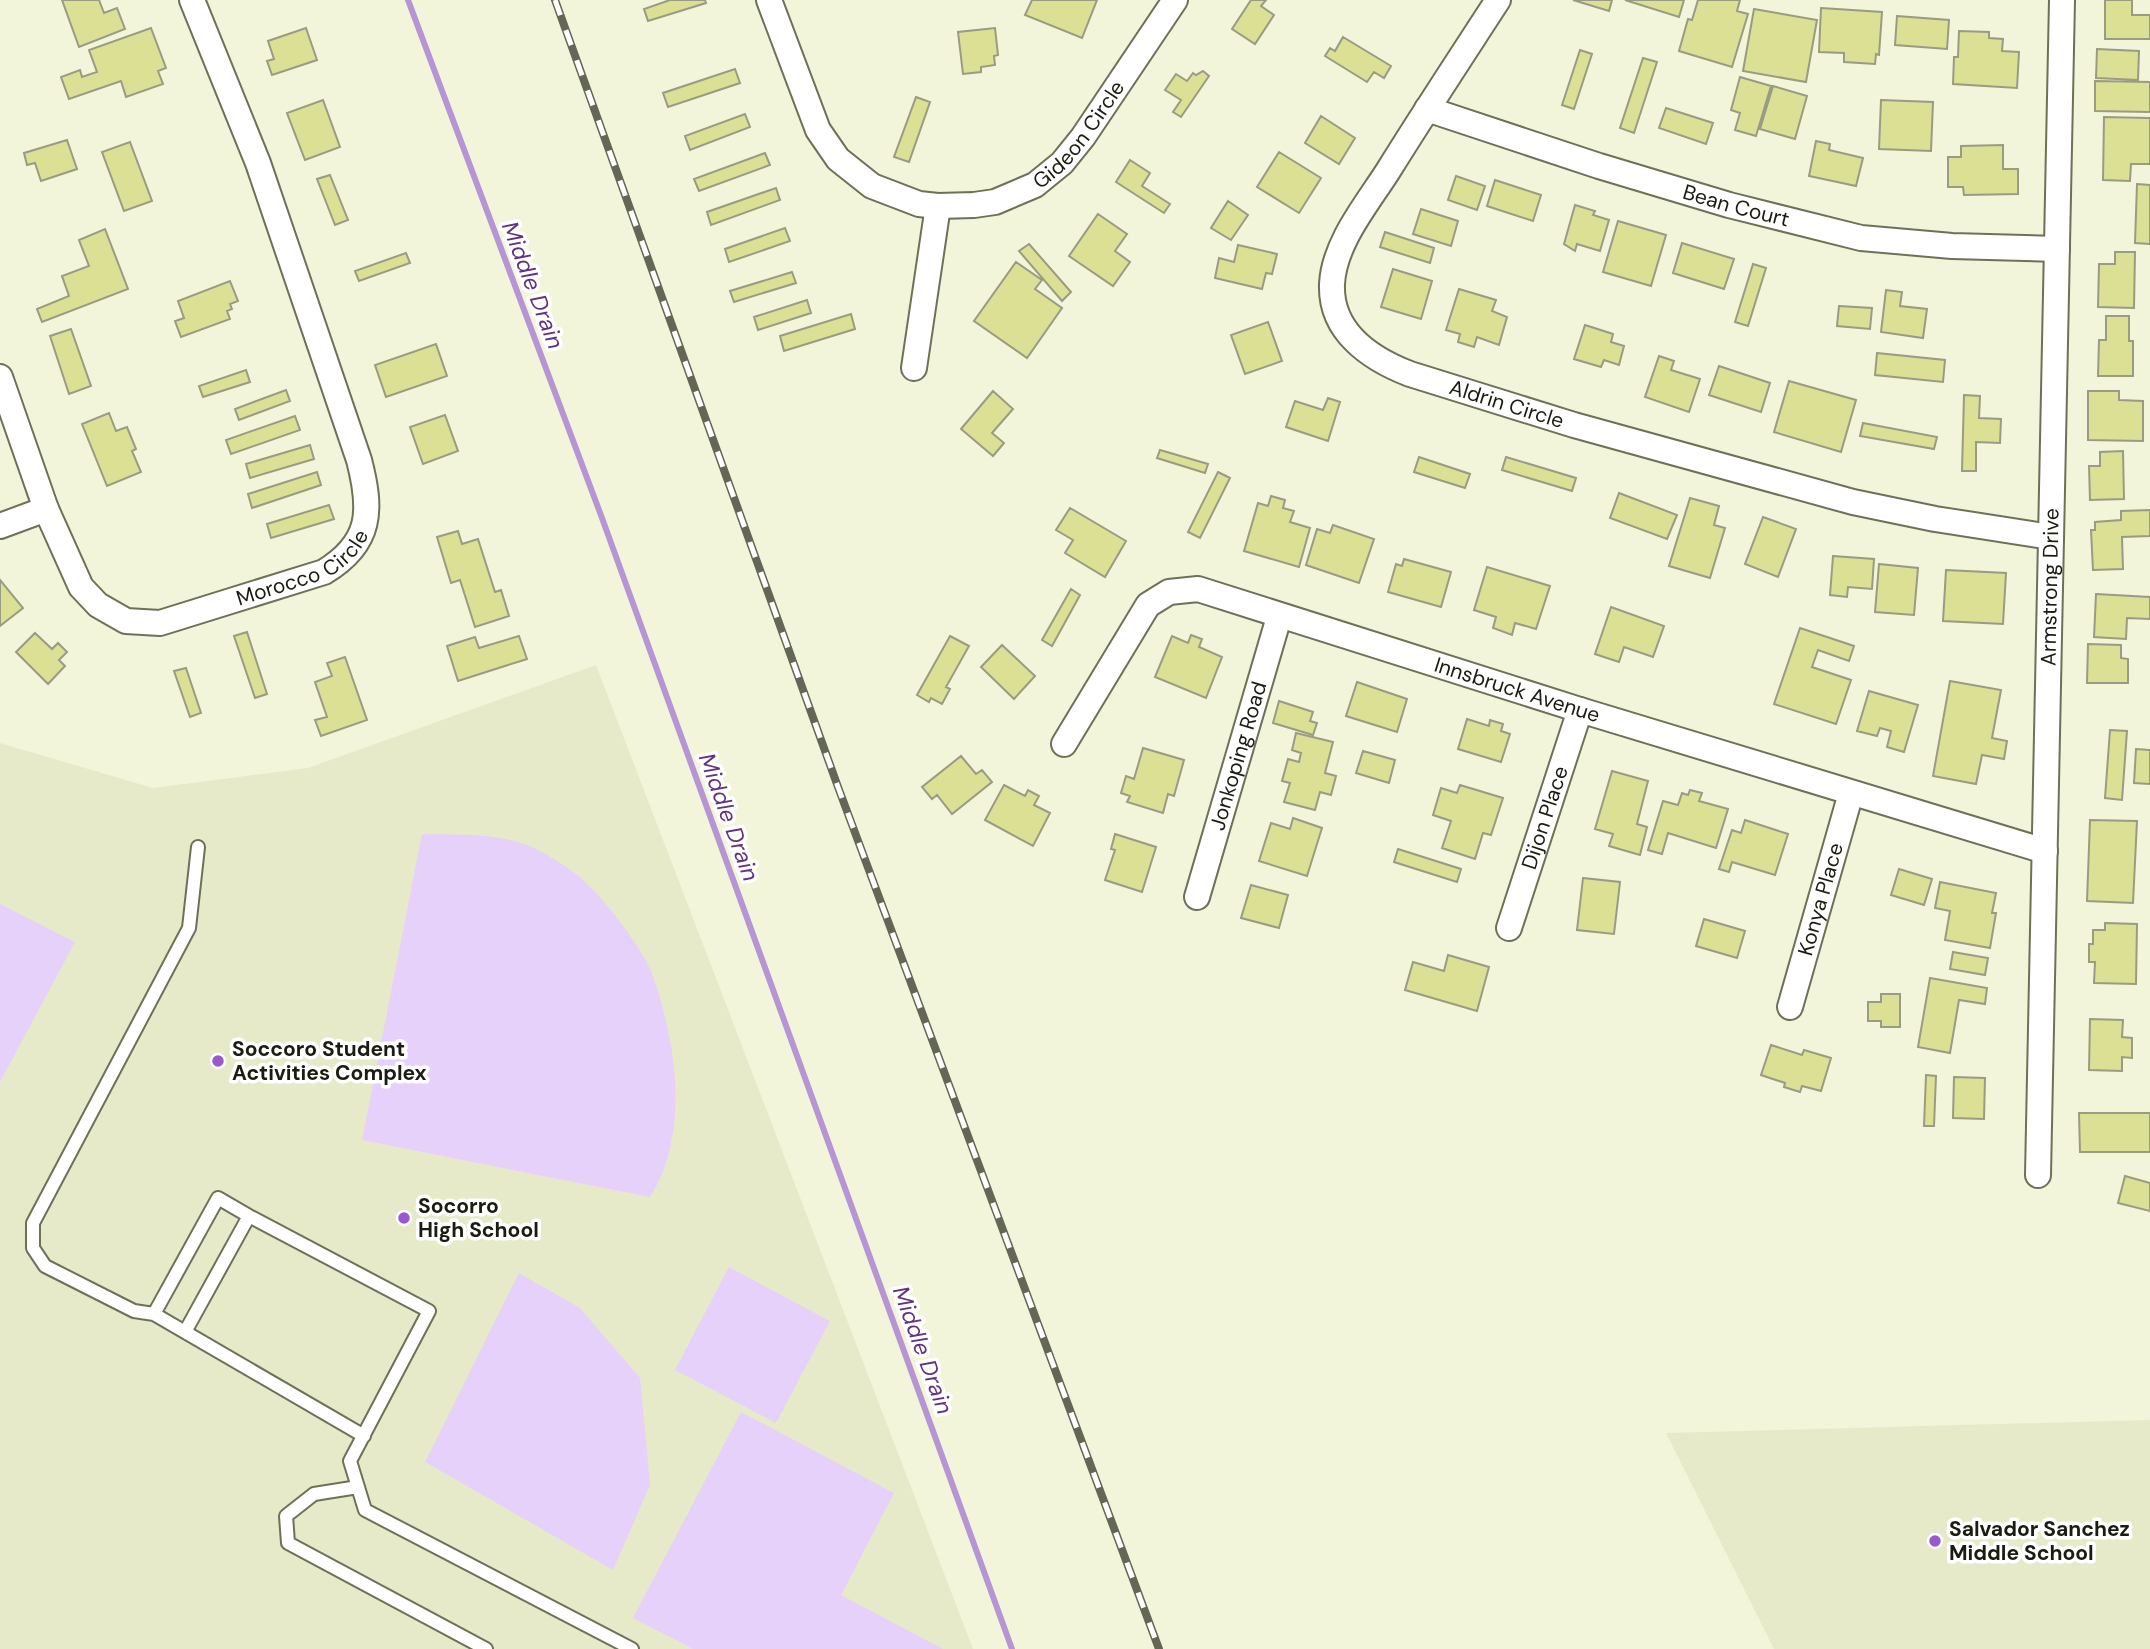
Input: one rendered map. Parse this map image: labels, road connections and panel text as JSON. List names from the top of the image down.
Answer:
{
  "streets": {
    "street": [
      "Gideon Circle",
      "Bean Court",
      "Aldrin Circle",
      "Morocco Circle",
      "Armstrong Drive",
      "Innsbruck Avenue",
      "Jonkoping Road",
      "Dijon Place",
      "Konya Place"
    ]
  },
  "crossings": [
    ["Bean Court", "Aldrin Circle"],
    ["Bean Court", "Armstrong Drive"],
    ["Aldrin Circle", "Armstrong Drive"],
    ["Armstrong Drive", "Innsbruck Avenue"],
    ["Innsbruck Avenue", "Jonkoping Road"],
    ["Innsbruck Avenue", "Dijon Place"],
    ["Innsbruck Avenue", "Konya Place"]
  ],
  "water": ["Middle Drain"],
  "places": ["Soccoro Student Activities Complex", "Socorro High School", "Salvador Sanchez Middle School"]
}
